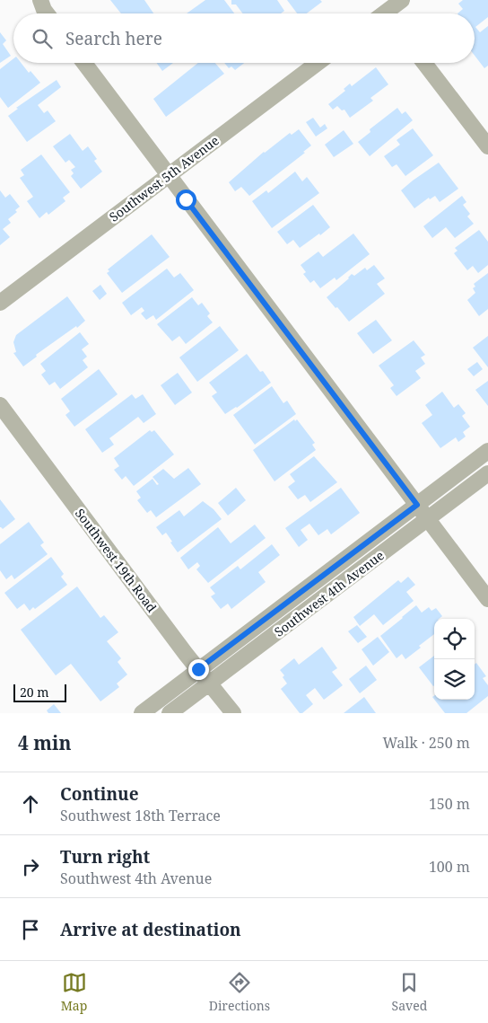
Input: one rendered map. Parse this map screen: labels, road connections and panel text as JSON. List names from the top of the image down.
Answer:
{
  "streets": {
    "street": ["Southwest 5th Avenue", "Southwest 19th Road", "Southwest 4th Avenue"]
  },
  "crossings": [
    ["Southwest 19th Road", "Southwest 4th Avenue"]
  ],
  "scale_bar": "20 m",
  "page": {
    "search": "Search here",
    "scale": "20 m",
    "heading": ["4 min", "Walk · 250 m"],
    "list": [
      ["Continue", "Southwest 18th Terrace", "150 m"],
      ["Turn right", "Southwest 4th Avenue", "100 m"],
      "Arrive at destination"
    ],
    "nav": ["Map", "Directions", "Saved"]
  }
}
